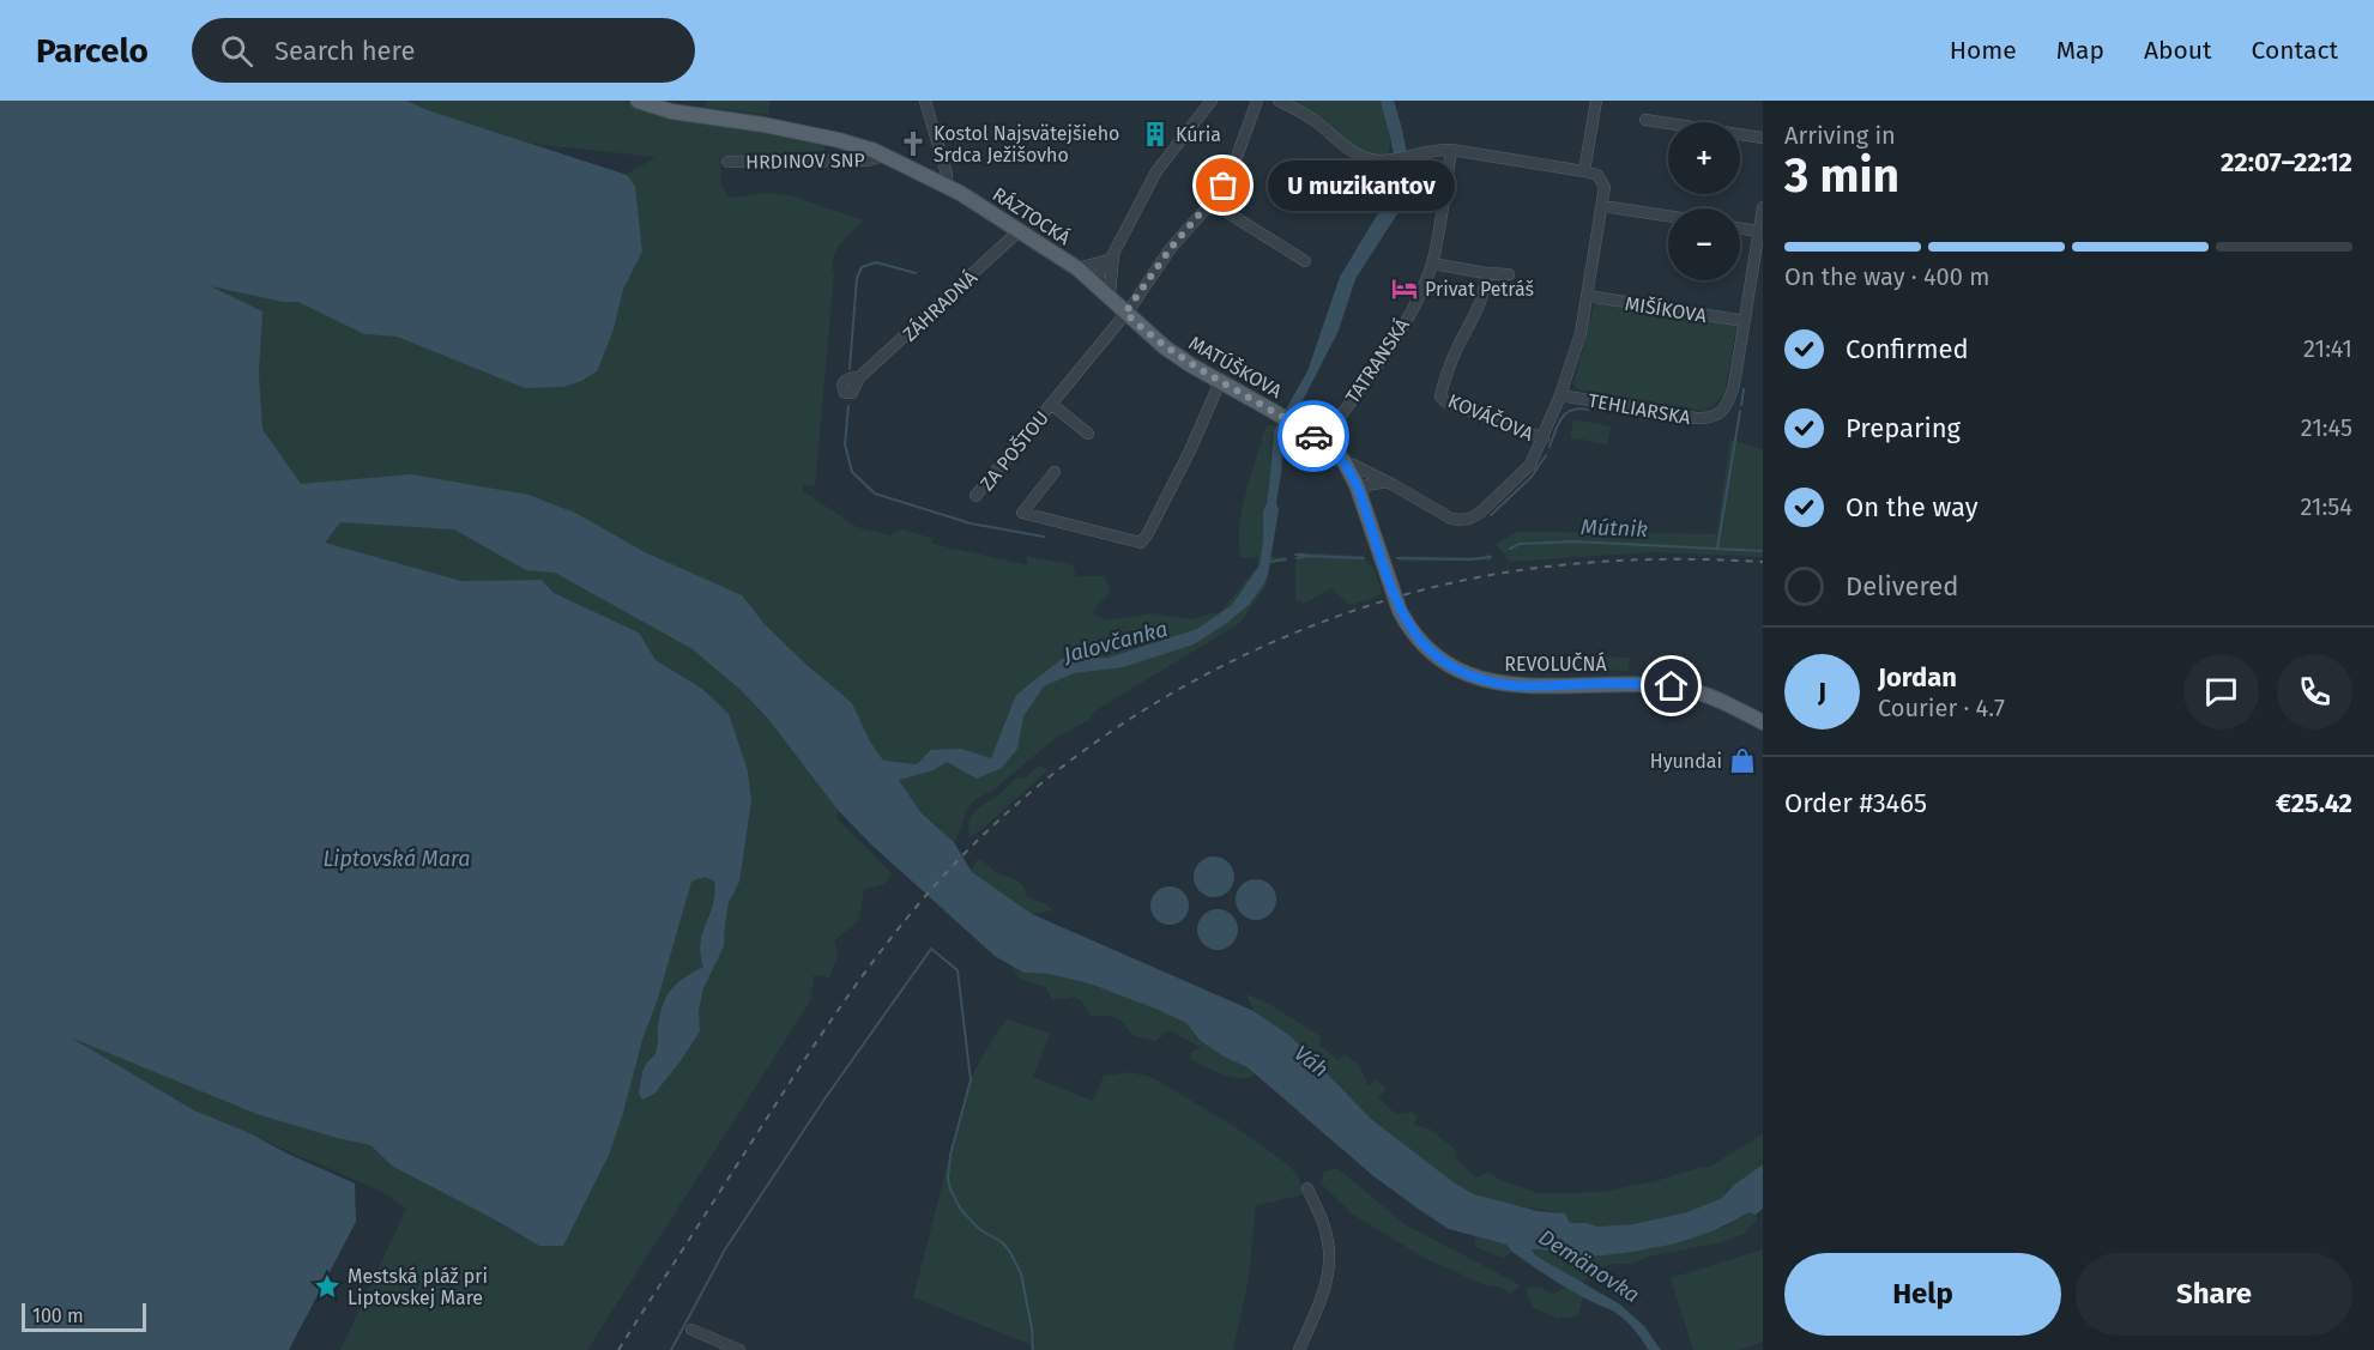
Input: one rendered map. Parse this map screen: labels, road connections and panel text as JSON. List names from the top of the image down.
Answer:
{
  "streets": {
    "main road": ["RÁZTOCKÁ", "MATÚŠKOVA", "REVOLUČNÁ"],
    "street": [
      "HRDINOV SNP",
      "ZÁHRADNÁ",
      "MIŠÍKOVA",
      "TATRANSKÁ",
      "TEHLIARSKA",
      "KOVÁČOVA",
      "ZA POŠTOU"
    ]
  },
  "crossings": [
    ["HRDINOV SNP", "RÁZTOCKÁ"],
    ["RÁZTOCKÁ", "ZÁHRADNÁ"],
    ["RÁZTOCKÁ", "MATÚŠKOVA"],
    ["MIŠÍKOVA", "TEHLIARSKA"],
    ["TATRANSKÁ", "MATÚŠKOVA"],
    ["MATÚŠKOVA", "KOVÁČOVA"],
    ["MATÚŠKOVA", "ZA POŠTOU"],
    ["MATÚŠKOVA", "REVOLUČNÁ"]
  ],
  "water": [
    "Mútnik",
    "Jalovčanka",
    "Liptovská Mara",
    "Váh",
    "Demänovka"
  ],
  "places": {
    "building": ["Kúria"],
    "church": ["Kostol Najsvätejšieho Srdca Ježišovho"],
    "other": ["U muzikantov"],
    "hotel": ["Privat Petráš"],
    "shop": ["Hyundai"],
    "place": ["Mestská pláž pri Liptovskej Mare"]
  },
  "scale_bar": "100 m",
  "page": {
    "header": "Parcelo",
    "search": "Search here",
    "nav": [
      "Home",
      "Map",
      "About",
      "Contact"
    ],
    "heading": ["3 min", "Arriving in", "22:07–22:12"],
    "panel": [
      "Jordan",
      "Courier · 4.7",
      "Order #3465",
      "€25.42"
    ],
    "map_buttons": ["+", "−"],
    "bubble": "U muzikantov",
    "bar": "On the way · 400 m",
    "list": [
      ["Confirmed", "21:41"],
      ["Preparing", "21:45"],
      ["On the way", "21:54"],
      "Delivered"
    ],
    "round": "J",
    "buttons": ["Help", "Share"],
    "scale": "100 m"
  }
}
